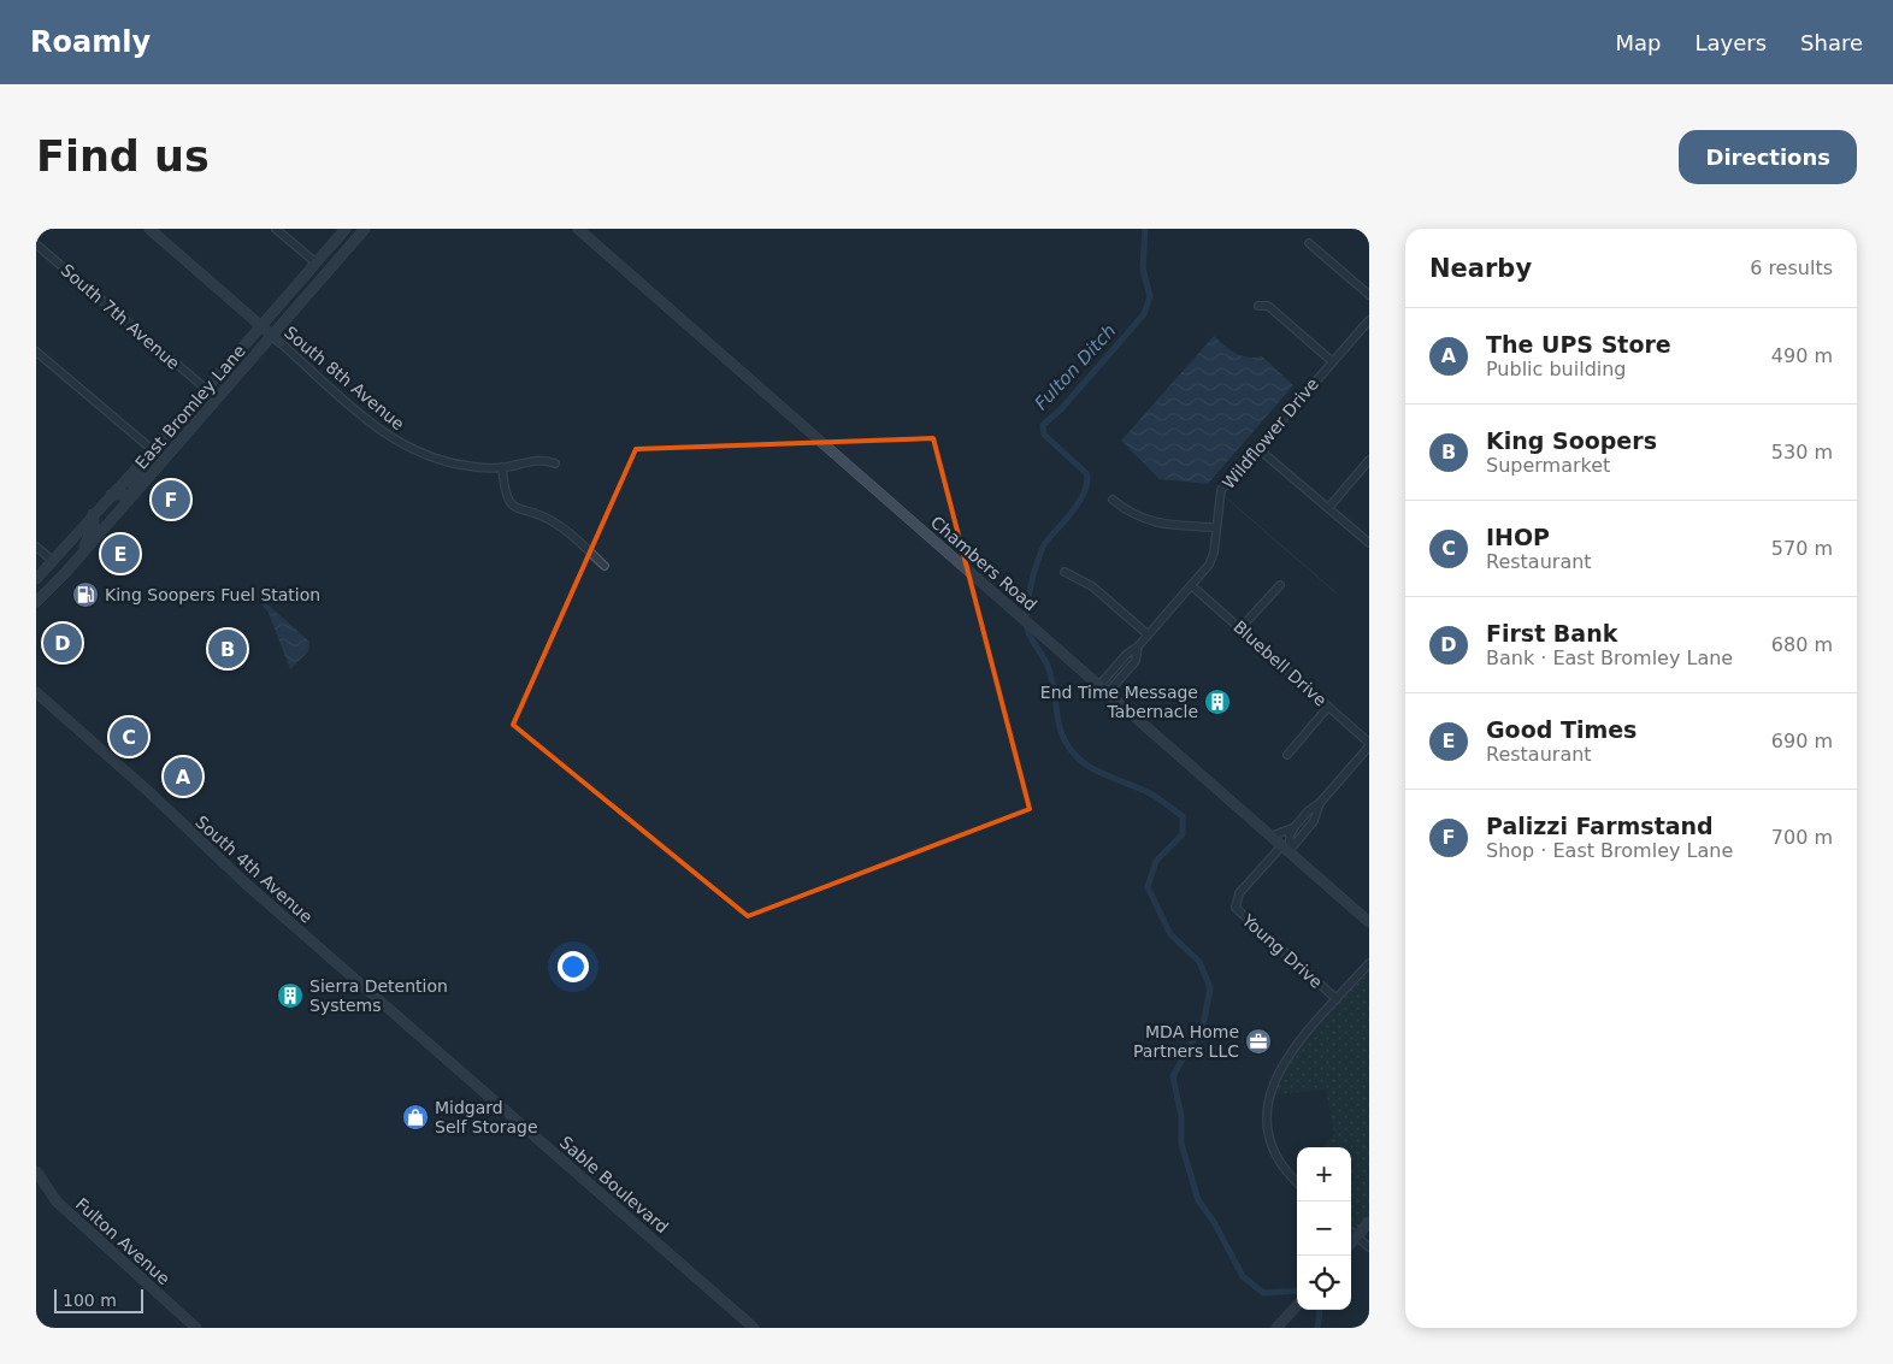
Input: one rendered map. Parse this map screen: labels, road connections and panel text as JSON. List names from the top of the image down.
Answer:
{
  "streets": {
    "main road": [
      "South 8th Avenue",
      "East Bromley Lane",
      "Chambers Road",
      "South 4th Avenue",
      "Sable Boulevard",
      "Fulton Avenue"
    ],
    "street": [
      "South 7th Avenue",
      "Wildflower Drive",
      "Bluebell Drive",
      "Young Drive"
    ]
  },
  "crossings": [
    ["South 7th Avenue", "East Bromley Lane"],
    ["South 8th Avenue", "East Bromley Lane"],
    ["Wildflower Drive", "Chambers Road"],
    ["Wildflower Drive", "Bluebell Drive"],
    ["Chambers Road", "Young Drive"],
    ["South 4th Avenue", "Sable Boulevard"]
  ],
  "water": ["Fulton Ditch"],
  "places": {
    "fuel station": ["King Soopers Fuel Station"],
    "building": ["End Time Message Tabernacle", "Sierra Detention Systems"],
    "office": ["MDA Home Partners LLC"],
    "shop": ["Midgard Self Storage"]
  },
  "scale_bar": "100 m",
  "page": {
    "header": "Roamly",
    "nav": ["Map", "Layers", "Share"],
    "buttons": "Directions",
    "title": "Find us",
    "heading": ["Nearby", "6 results"],
    "list": [
      {
        "mark": "A",
        "name": "The UPS Store",
        "note": "Public building",
        "value": "490 m"
      },
      {
        "mark": "B",
        "name": "King Soopers",
        "note": "Supermarket",
        "value": "530 m"
      },
      {
        "mark": "C",
        "name": "IHOP",
        "note": "Restaurant",
        "value": "570 m"
      },
      {
        "mark": "D",
        "name": "First Bank",
        "note": "Bank · East Bromley Lane",
        "value": "680 m"
      },
      {
        "mark": "E",
        "name": "Good Times",
        "note": "Restaurant",
        "value": "690 m"
      },
      {
        "mark": "F",
        "name": "Palizzi Farmstand",
        "note": "Shop · East Bromley Lane",
        "value": "700 m"
      }
    ],
    "pins": [
      "F",
      "E",
      "D",
      "B",
      "C",
      "A"
    ],
    "map_buttons": ["+", "−"],
    "scale": "100 m"
  }
}
